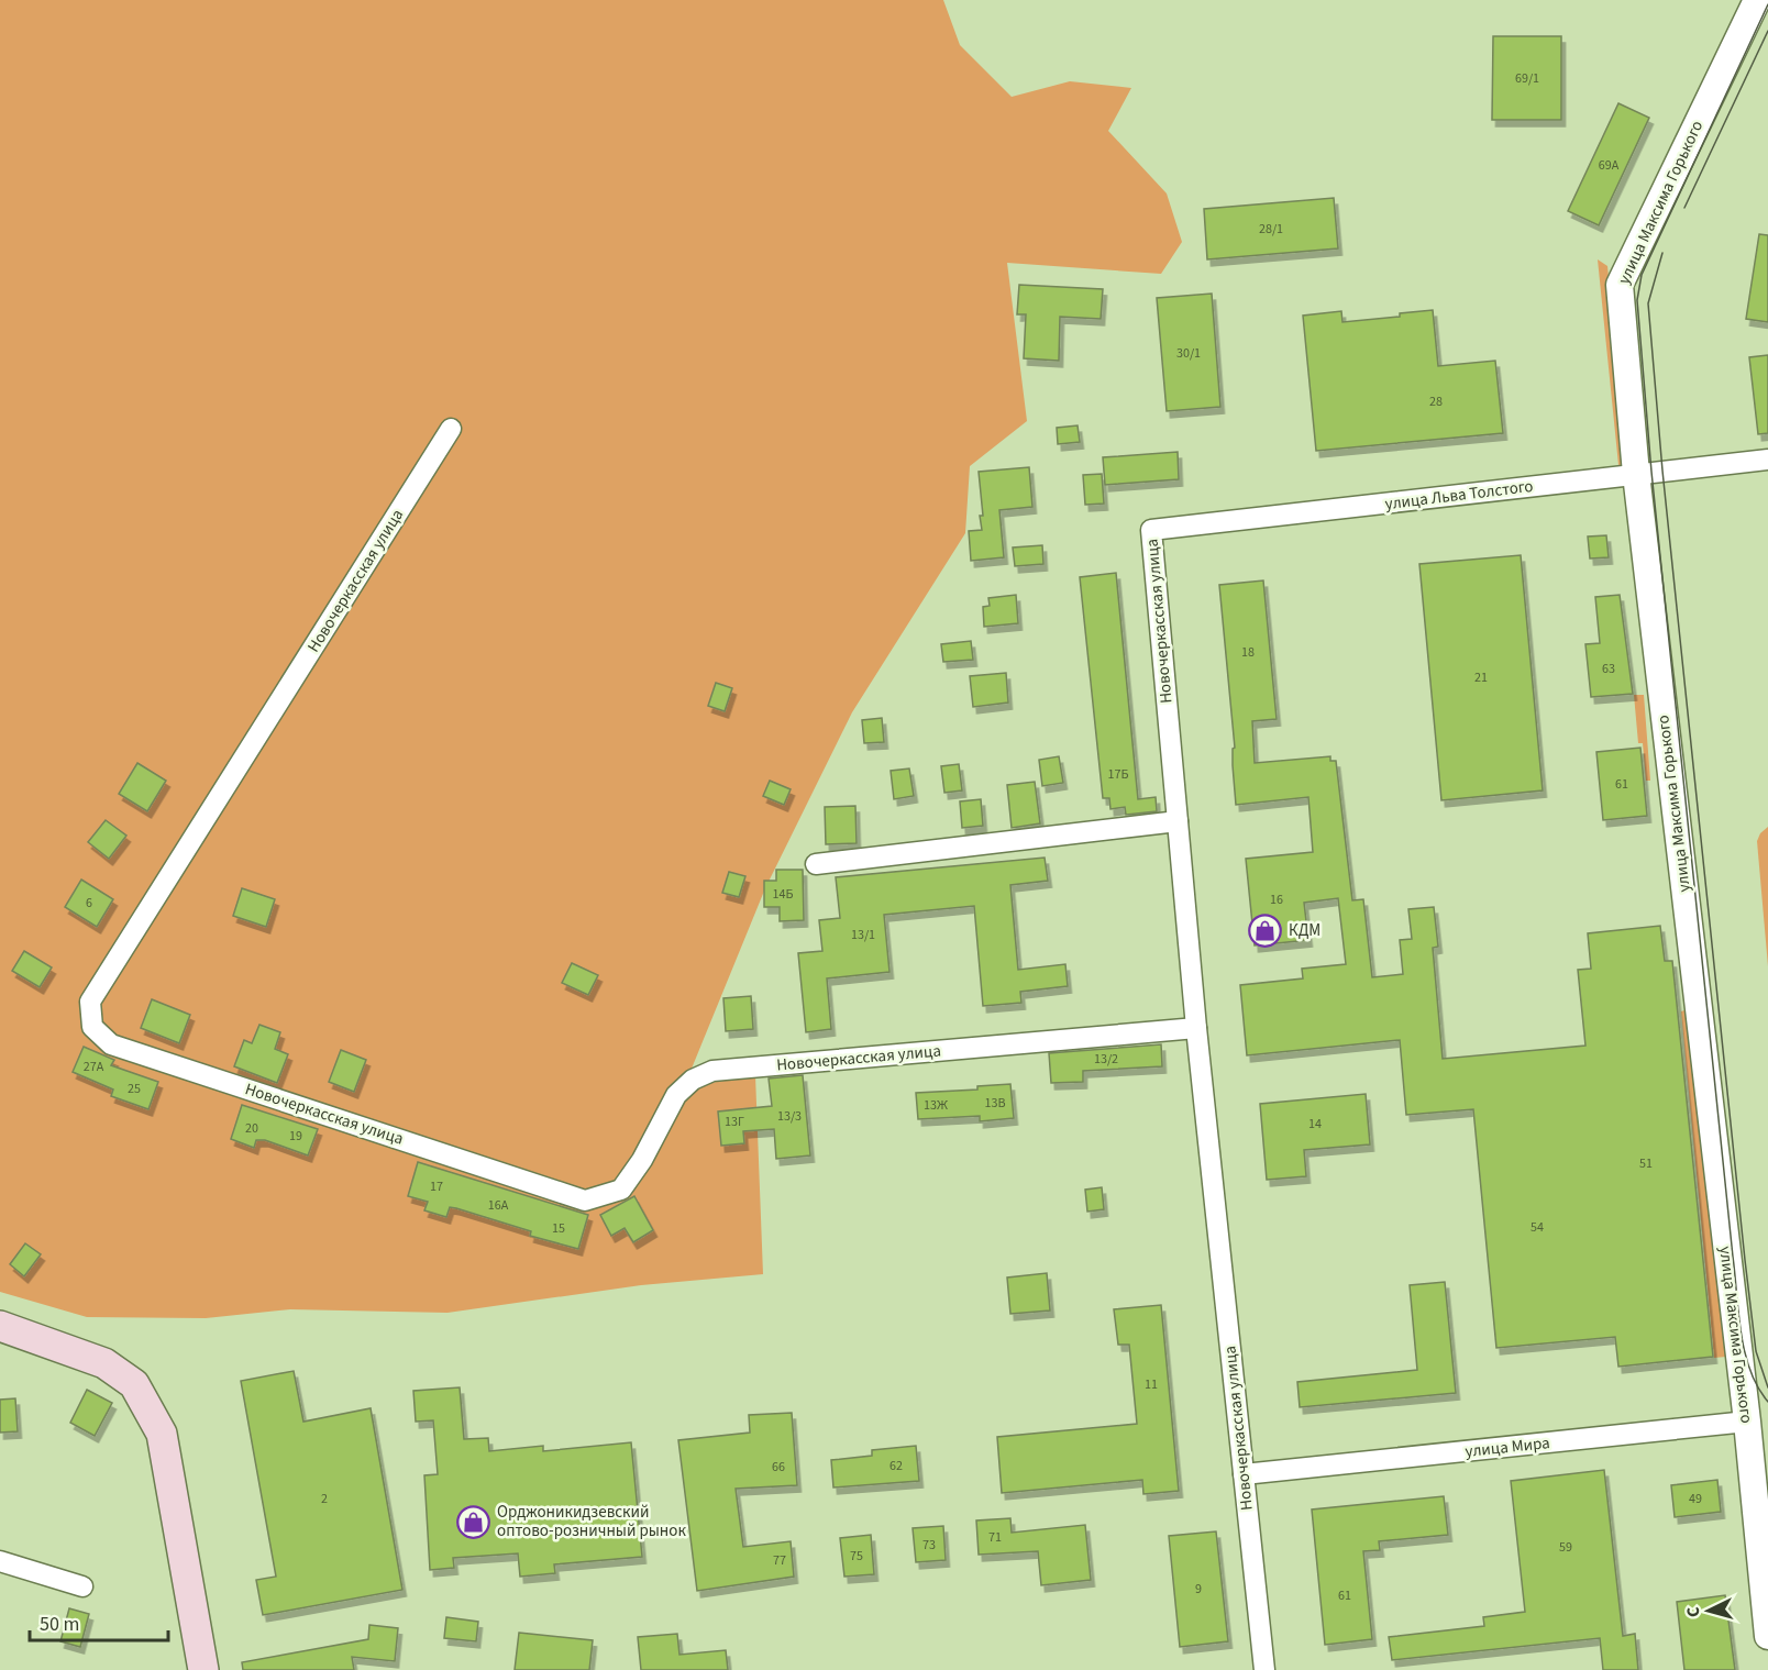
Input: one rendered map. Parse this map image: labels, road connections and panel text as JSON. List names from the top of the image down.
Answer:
{
  "streets": {
    "street": [
      "улица Максима Горького",
      "улица Льва Толстого",
      "Новочеркасская улица",
      "улица Мира"
    ]
  },
  "crossings": [
    ["улица Максима Горького", "улица Льва Толстого"],
    ["улица Максима Горького", "улица Мира"],
    ["улица Льва Толстого", "Новочеркасская улица"],
    ["Новочеркасская улица", "улица Мира"]
  ],
  "places": {
    "shop": ["КДМ", "Орджоникидзевский оптово-розничный рынок"]
  },
  "house_numbers": [
    "69/1",
    "69А",
    "28/1",
    "30/1",
    "28",
    "18",
    "63",
    "21",
    "17Б",
    "61",
    "14Б",
    "16",
    "6",
    "13/1",
    "13/2",
    "27А",
    "25",
    "13В",
    "13Ж",
    "13/3",
    "13Г",
    "14",
    "20",
    "19",
    "51",
    "17",
    "16А",
    "54",
    "15",
    "11",
    "62",
    "66",
    "2",
    "49",
    "71",
    "73",
    "59",
    "75",
    "77",
    "9",
    "61"
  ],
  "scale_bar": "50 m",
  "north": "left"
}
